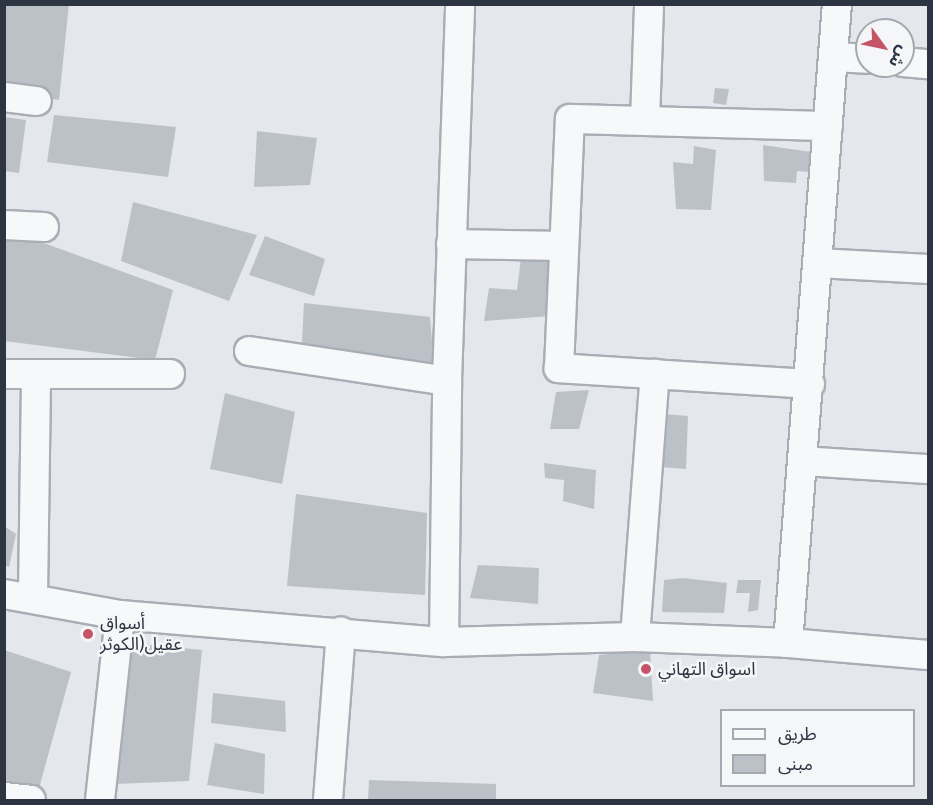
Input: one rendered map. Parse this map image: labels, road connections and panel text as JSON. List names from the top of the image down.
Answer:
{
  "places": ["أسواق عقيل(الكوثر", "اسواق التهاني"],
  "legend": ["طريق", "مبنى"],
  "north": "bottom right"
}
